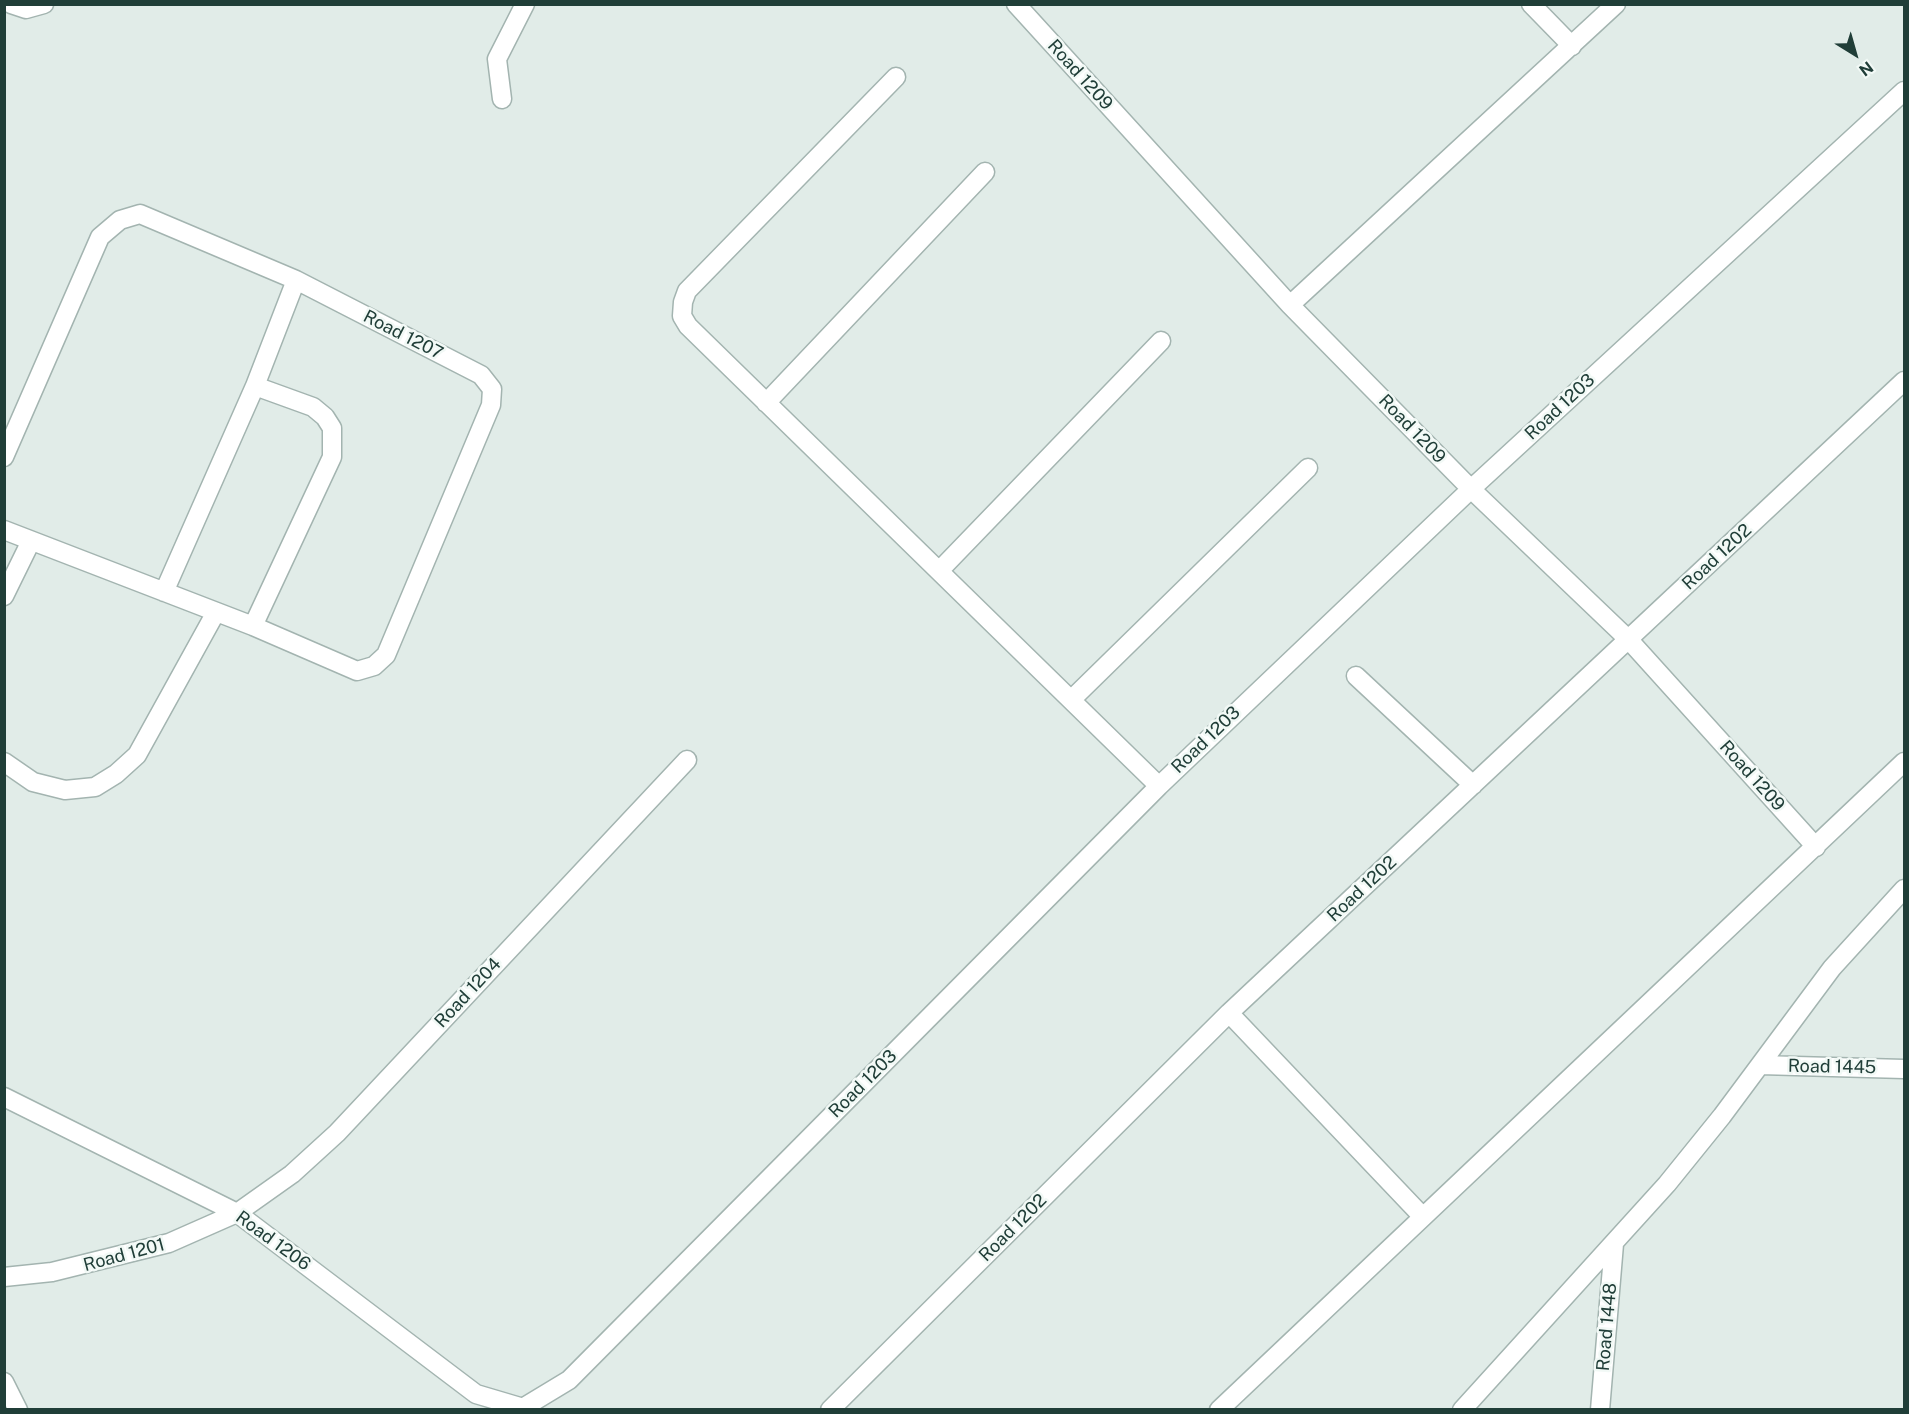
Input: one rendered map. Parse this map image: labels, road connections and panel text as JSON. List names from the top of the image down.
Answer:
{
  "streets": {
    "street": [
      "Road 1209",
      "Road 1207",
      "Road 1203",
      "Road 1202",
      "Road 1204",
      "Road 1445",
      "Road 1206",
      "Road 1201",
      "Road 1448"
    ]
  },
  "crossings": [
    ["Road 1209", "Road 1203"],
    ["Road 1209", "Road 1202"],
    ["Road 1203", "Road 1206"],
    ["Road 1204", "Road 1206"],
    ["Road 1204", "Road 1201"],
    ["Road 1206", "Road 1201"]
  ],
  "north": "bottom right"
}
